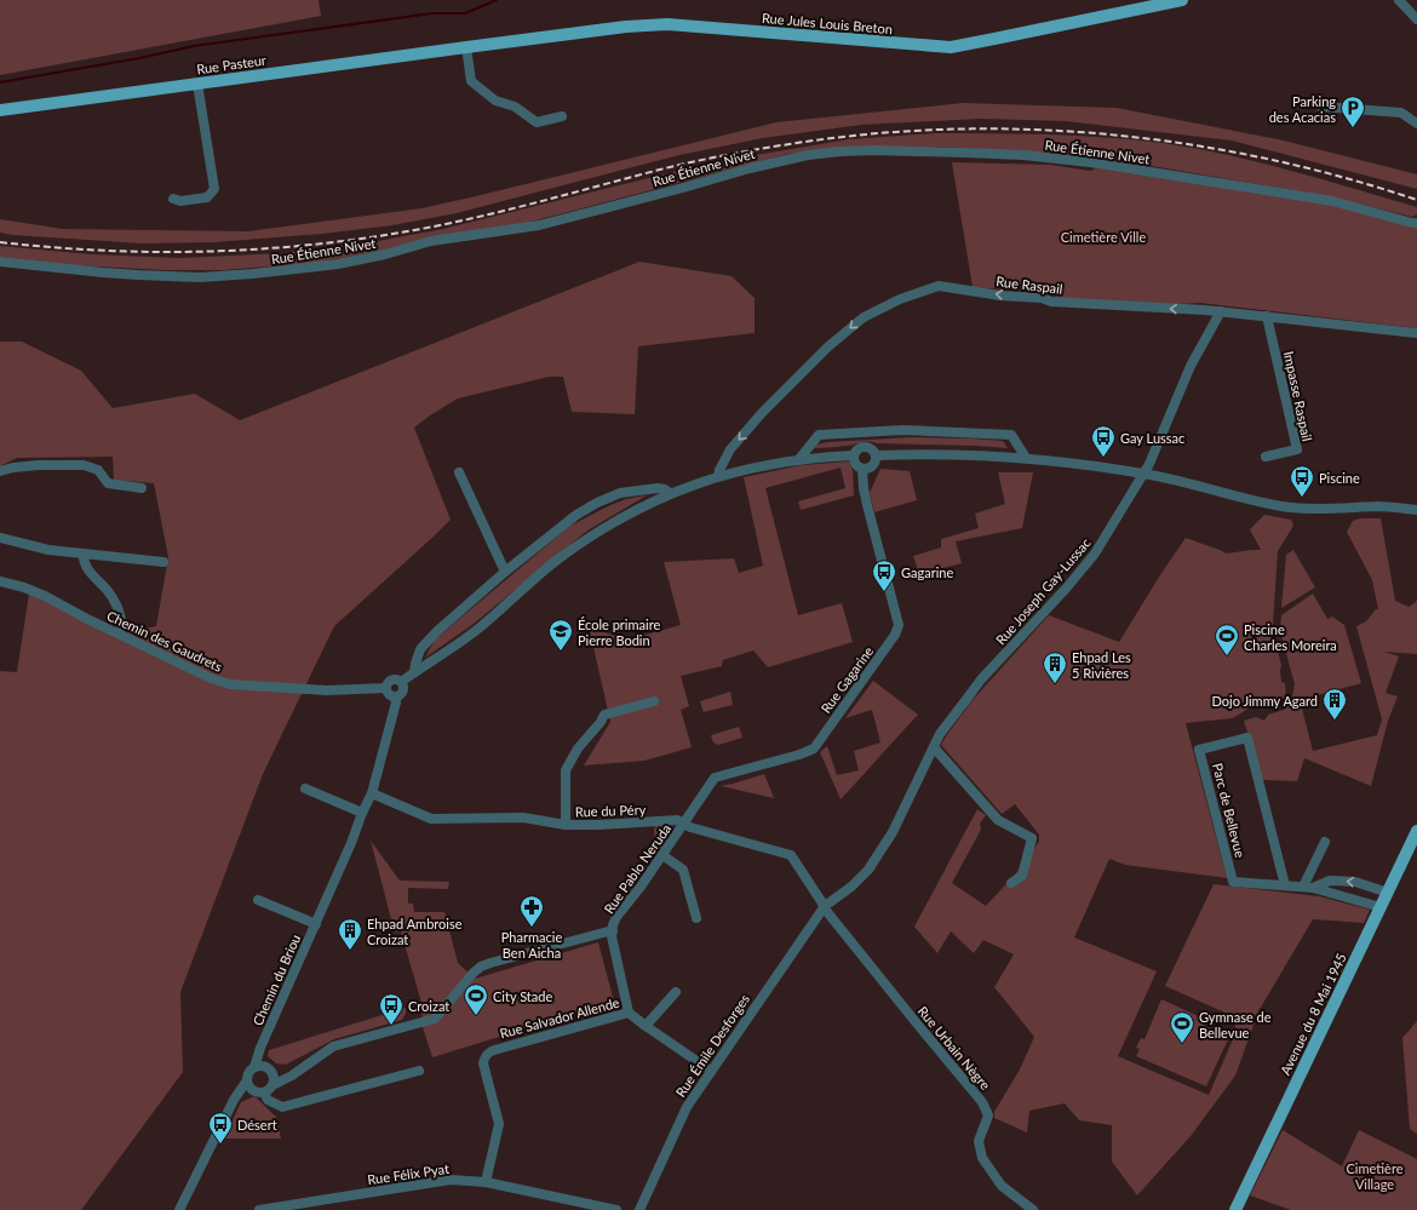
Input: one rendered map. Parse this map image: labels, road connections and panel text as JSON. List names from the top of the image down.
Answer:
{
  "streets": {
    "main road": ["Rue Jules Louis Breton", "Rue Pasteur", "Avenue du 8 Mai 1945"],
    "street": [
      "Rue Étienne Nivet",
      "Rue Raspail",
      "Impasse Raspail",
      "Rue Joseph Gay-Lussac",
      "Chemin des Gaudrets",
      "Rue Gagarine",
      "Rue du Péry",
      "Parc de Bellevue",
      "Rue Pablo Neruda",
      "Chemin du Briou",
      "Rue Salvador Allende",
      "Rue Émile Desforges",
      "Rue Urbain Nègre",
      "Rue Félix Pyat"
    ]
  },
  "crossings": [
    ["Rue Jules Louis Breton", "Rue Pasteur"],
    ["Rue Raspail", "Impasse Raspail"],
    ["Rue Raspail", "Rue Joseph Gay-Lussac"],
    ["Rue Joseph Gay-Lussac", "Rue du Péry"],
    ["Rue Joseph Gay-Lussac", "Rue Émile Desforges"],
    ["Rue Joseph Gay-Lussac", "Rue Urbain Nègre"],
    ["Chemin des Gaudrets", "Chemin du Briou"],
    ["Rue Gagarine", "Rue du Péry"],
    ["Rue Gagarine", "Rue Pablo Neruda"],
    ["Rue du Péry", "Rue Pablo Neruda"],
    ["Rue du Péry", "Chemin du Briou"],
    ["Rue du Péry", "Rue Émile Desforges"],
    ["Rue du Péry", "Rue Urbain Nègre"],
    ["Parc de Bellevue", "Avenue du 8 Mai 1945"],
    ["Rue Pablo Neruda", "Rue Salvador Allende"],
    ["Rue Salvador Allende", "Rue Émile Desforges"],
    ["Rue Salvador Allende", "Rue Félix Pyat"],
    ["Rue Émile Desforges", "Rue Urbain Nègre"]
  ],
  "one_way": ["Rue Raspail"],
  "parks": ["Cimetière Ville", "Cimetière Village"],
  "places": {
    "parking": ["Parking des Acacias"],
    "bus stop": [
      "Gay Lussac",
      "Piscine",
      "Gagarine",
      "Croizat",
      "Désert"
    ],
    "school or university": ["École primaire Pierre Bodin"],
    "sports": ["Piscine Charles Moreira", "City Stade", "Gymnase de Bellevue"],
    "building": ["Ehpad Les 5 Rivières", "Dojo Jimmy Agard", "Ehpad Ambroise Croizat"],
    "pharmacy": ["Pharmacie Ben Aicha"]
  }
}
